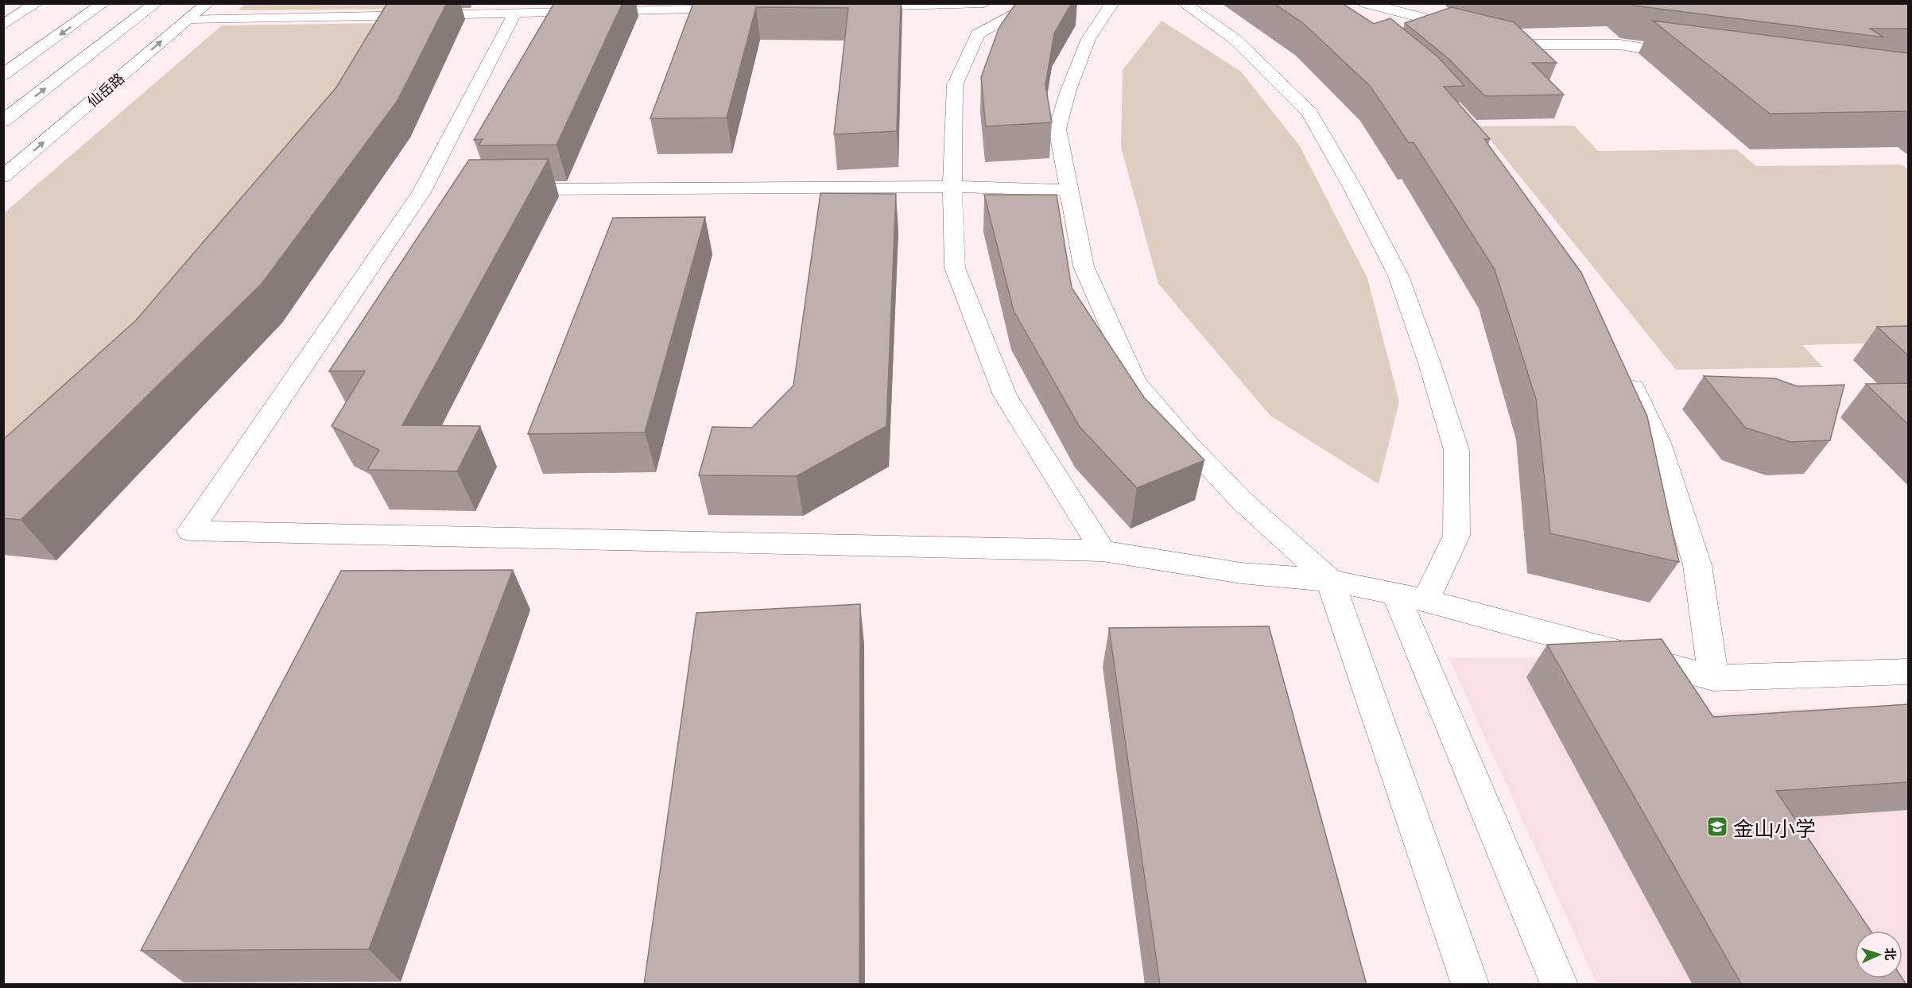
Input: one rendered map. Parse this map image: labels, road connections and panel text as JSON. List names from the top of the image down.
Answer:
{
  "streets": {
    "main road": ["仙岳路"]
  },
  "places": {
    "school or university": ["金山小学"]
  },
  "north": "right"
}
